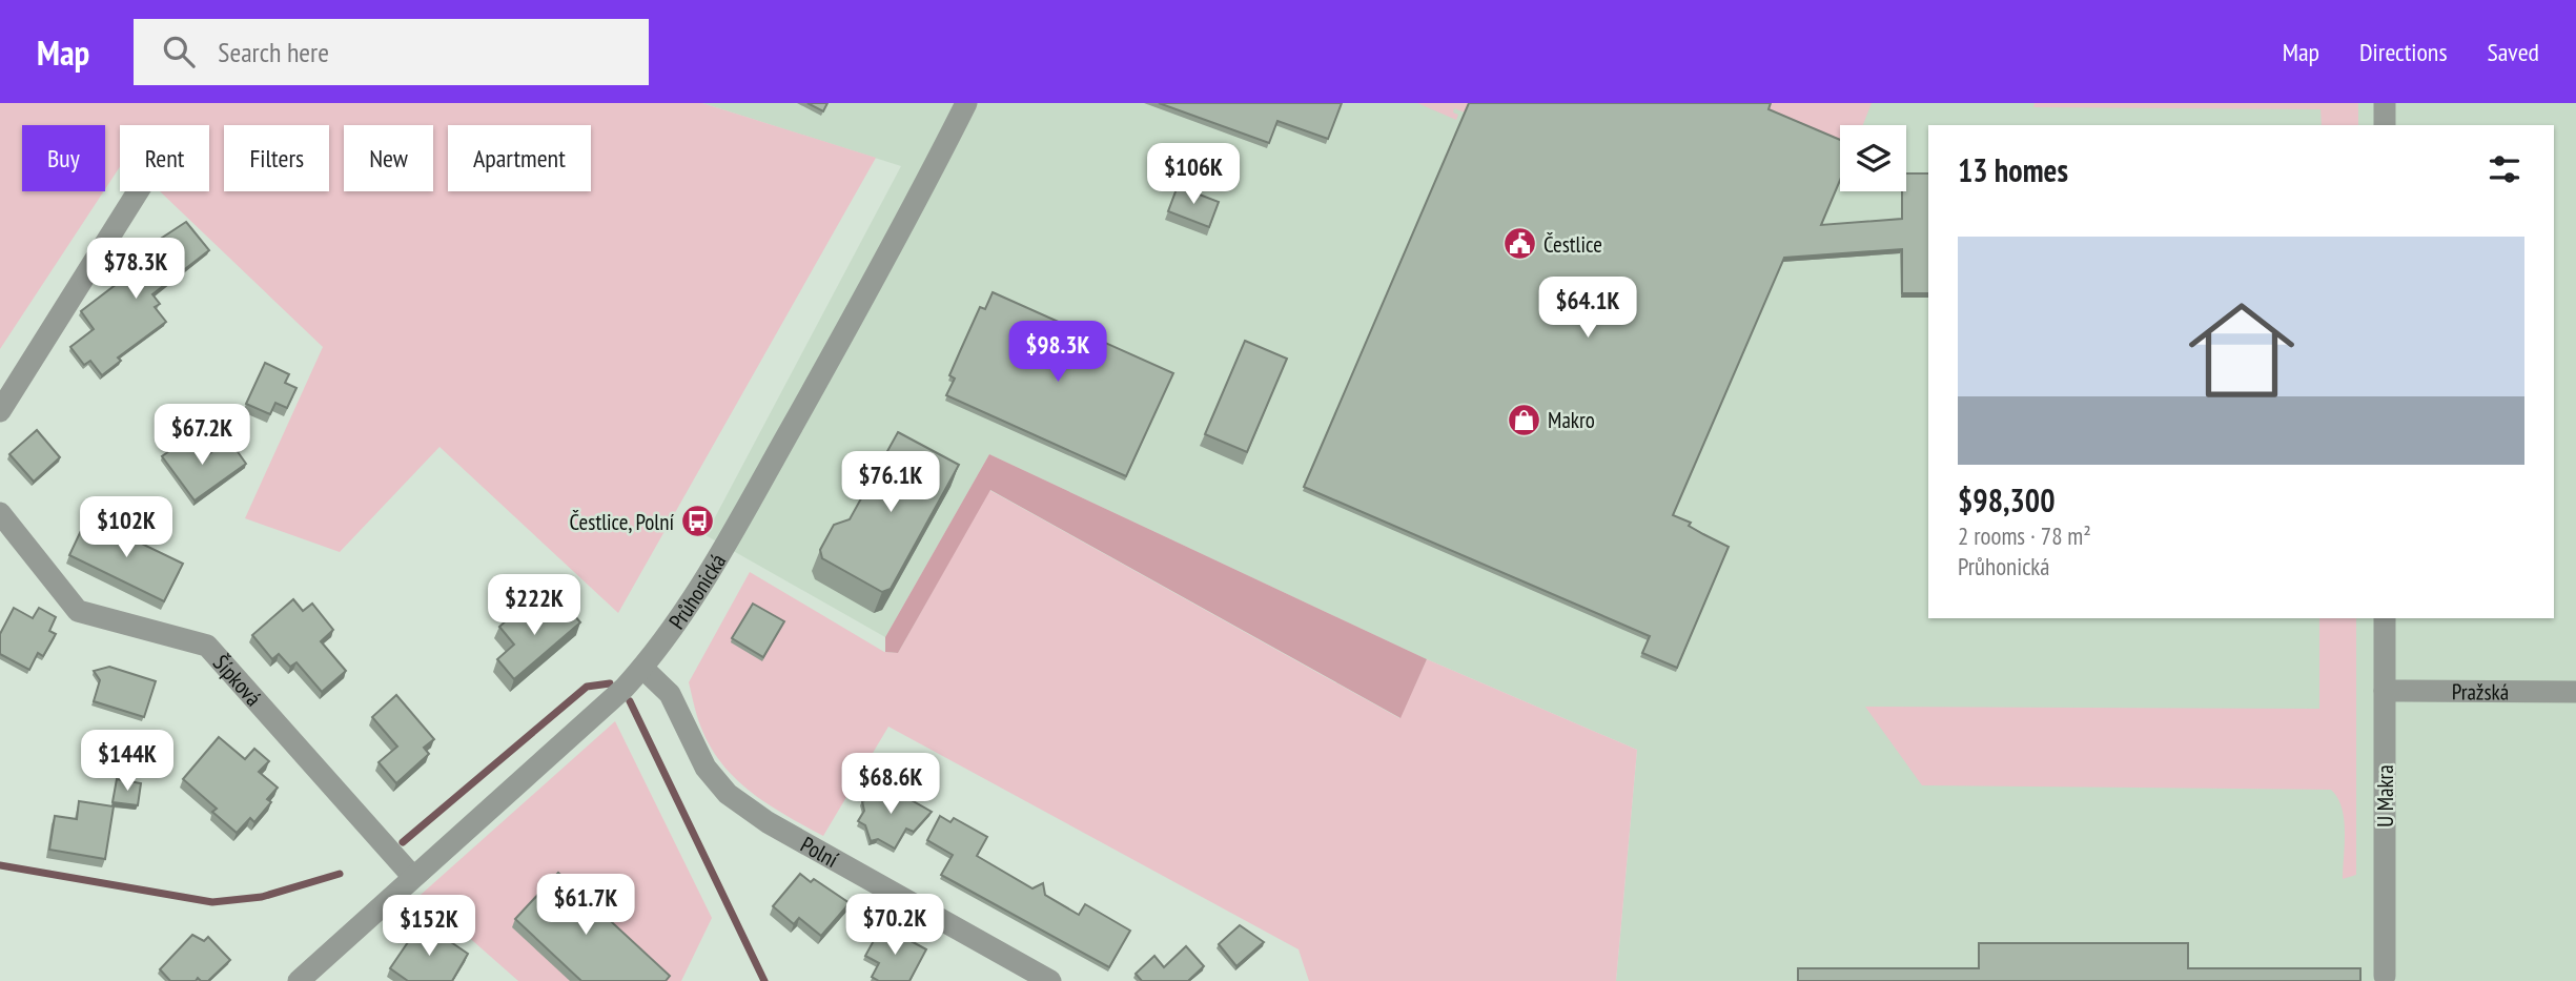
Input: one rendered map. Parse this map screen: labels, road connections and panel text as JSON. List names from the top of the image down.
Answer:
{
  "streets": {
    "street": [
      "Průhonická",
      "Šípková",
      "Pražská",
      "U Makra",
      "Polní"
    ]
  },
  "crossings": [
    ["Průhonická", "Šípková"],
    ["Průhonická", "Polní"],
    ["Pražská", "U Makra"]
  ],
  "places": {
    "public building": ["Čestlice"],
    "shop": ["Makro"],
    "bus stop": ["Čestlice, Polní"]
  },
  "page": {
    "header": "Map",
    "search": "Search here",
    "nav": ["Map", "Directions", "Saved"],
    "chip": [
      "Buy",
      "Rent",
      "Filters",
      "New",
      "Apartment"
    ],
    "heading": "13 homes",
    "price": [
      "$106K",
      "$78.3K",
      "$64.1K",
      "$98.3K",
      "$67.2K",
      "$76.1K",
      "$102K",
      "$222K",
      "$144K",
      "$68.6K",
      "$61.7K",
      "$70.2K",
      "$152K"
    ],
    "list": [
      {
        "name": "$98,300",
        "note": "2 rooms · 78 m² · Průhonická"
      }
    ]
  }
}
